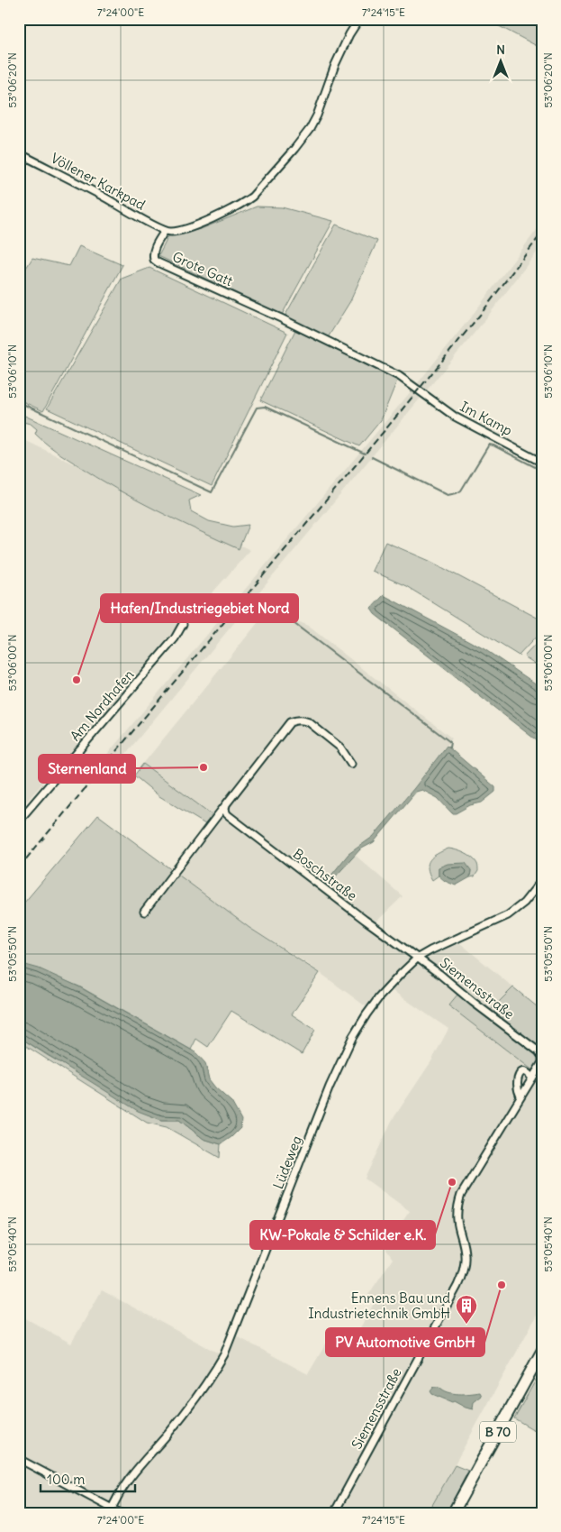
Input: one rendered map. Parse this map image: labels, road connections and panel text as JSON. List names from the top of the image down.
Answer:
{
  "streets": {
    "main road": ["B 70"],
    "street": [
      "Völlener Karkpad",
      "Grote Gatt",
      "Im Kamp",
      "Am Nordhafen",
      "Boschstraße",
      "Siemensstraße",
      "Lüdeweg"
    ]
  },
  "crossings": [
    ["Völlener Karkpad", "Grote Gatt"],
    ["Grote Gatt", "Im Kamp"],
    ["Boschstraße", "Siemensstraße"],
    ["Boschstraße", "Lüdeweg"],
    ["Siemensstraße", "Lüdeweg"]
  ],
  "places": {
    "other": [
      "Hafen/Industriegebiet Nord",
      "Sternenland",
      "KW-Pokale & Schilder e.K.",
      "PV Automotive GmbH"
    ],
    "building": ["Ennens Bau und Industrietechnik GmbH"]
  },
  "scale_bar": "100 m",
  "north": "top",
  "coordinates": [
    "7°24'00\"E",
    "7°24'15\"E",
    "53°06'20\"N",
    "53°06'10\"N",
    "53°06'00\"N",
    "53°05'50\"N",
    "53°05'40\"N"
  ]
}
